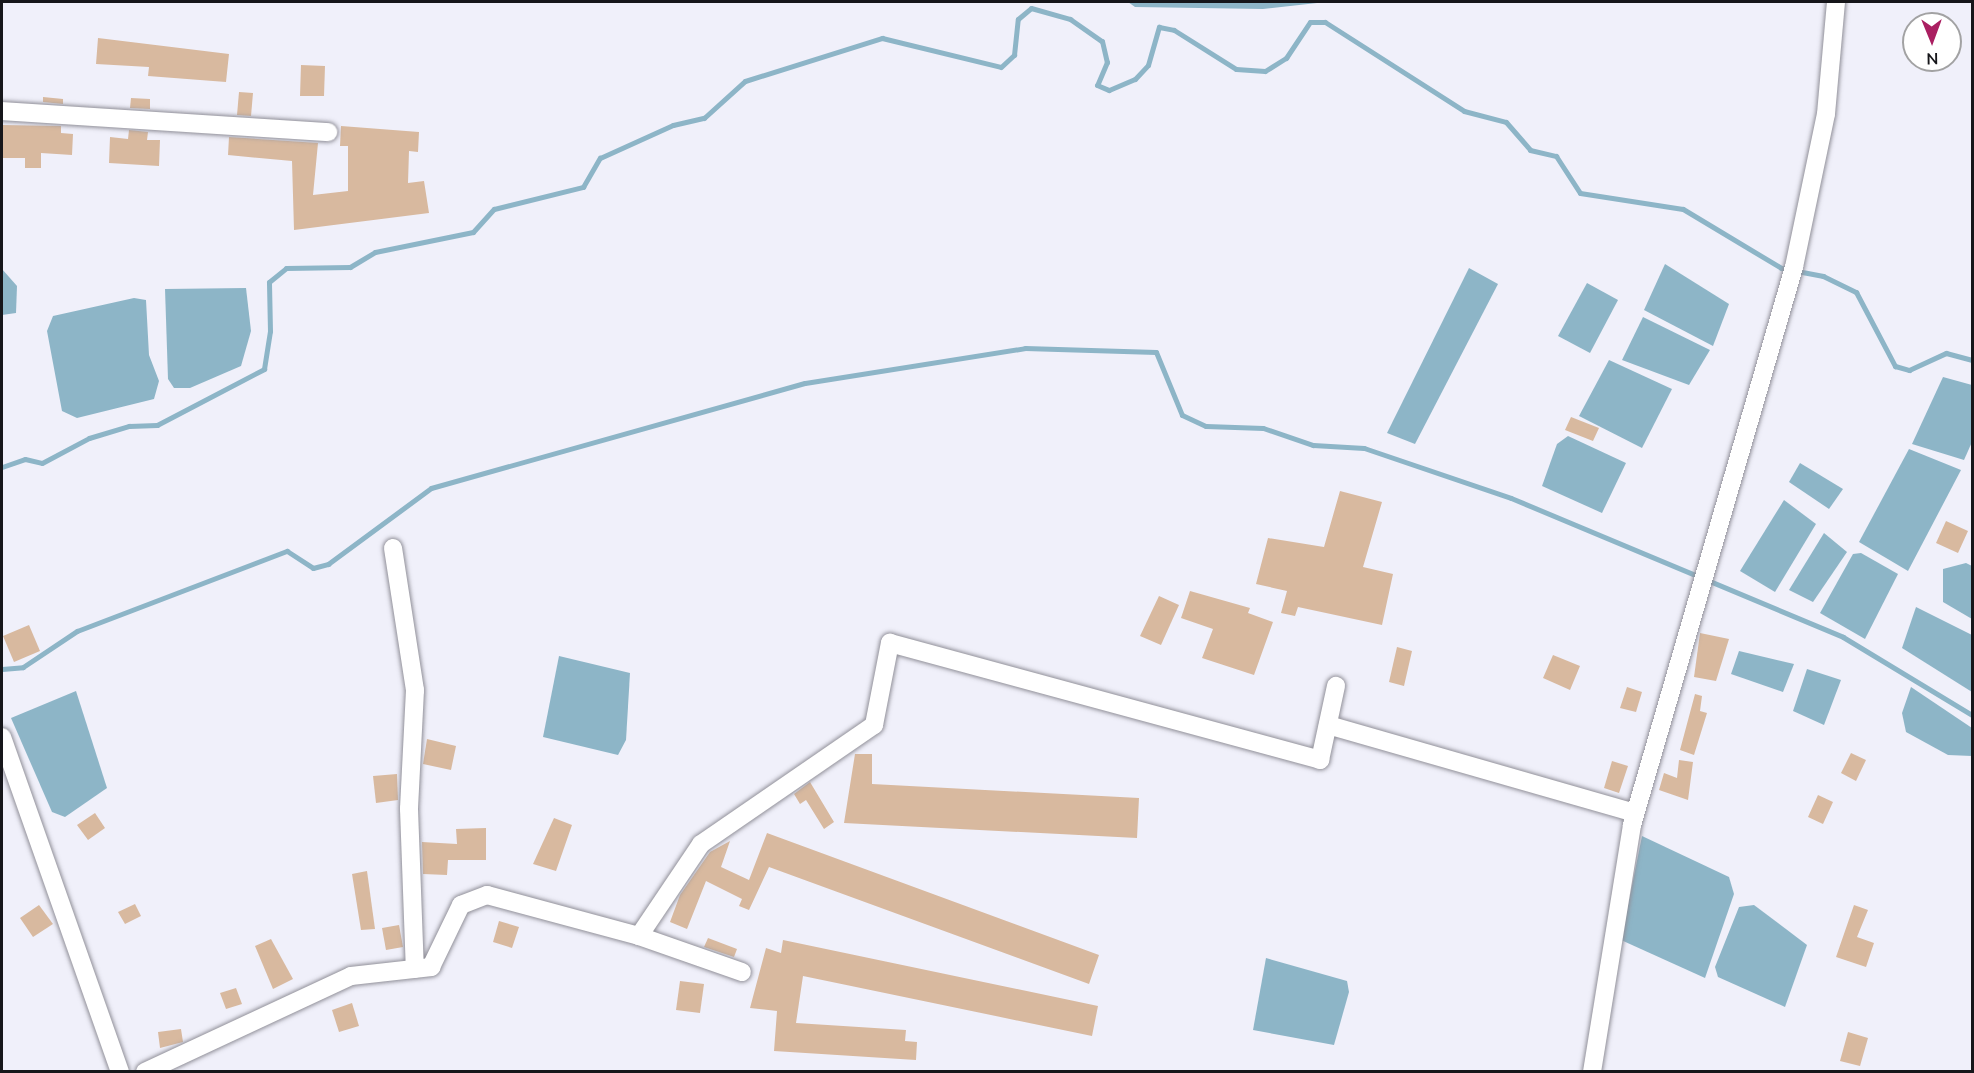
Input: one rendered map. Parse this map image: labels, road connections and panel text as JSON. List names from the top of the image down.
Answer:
{
  "north": "bottom"
}
